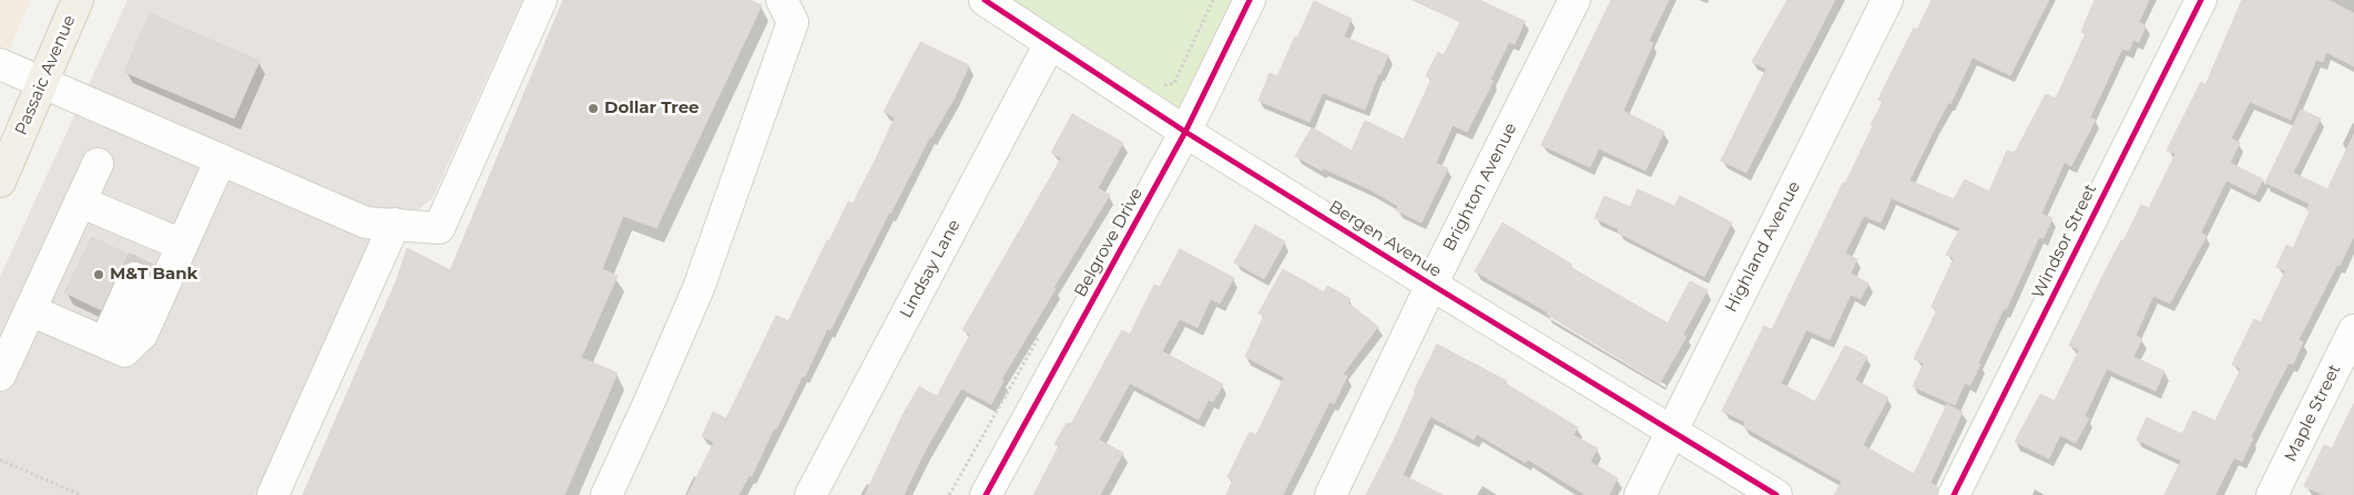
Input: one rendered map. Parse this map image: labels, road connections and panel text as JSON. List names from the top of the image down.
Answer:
{
  "streets": {
    "main road": ["Passaic Avenue"],
    "street": [
      "Brighton Avenue",
      "Bergen Avenue",
      "Windsor Street",
      "Belgrove Drive",
      "Highland Avenue",
      "Lindsay Lane",
      "Maple Street"
    ]
  },
  "crossings": [
    ["Brighton Avenue", "Bergen Avenue"],
    ["Bergen Avenue", "Belgrove Drive"],
    ["Bergen Avenue", "Highland Avenue"],
    ["Bergen Avenue", "Lindsay Lane"]
  ],
  "places": ["Dollar Tree", "M&T Bank"]
}
